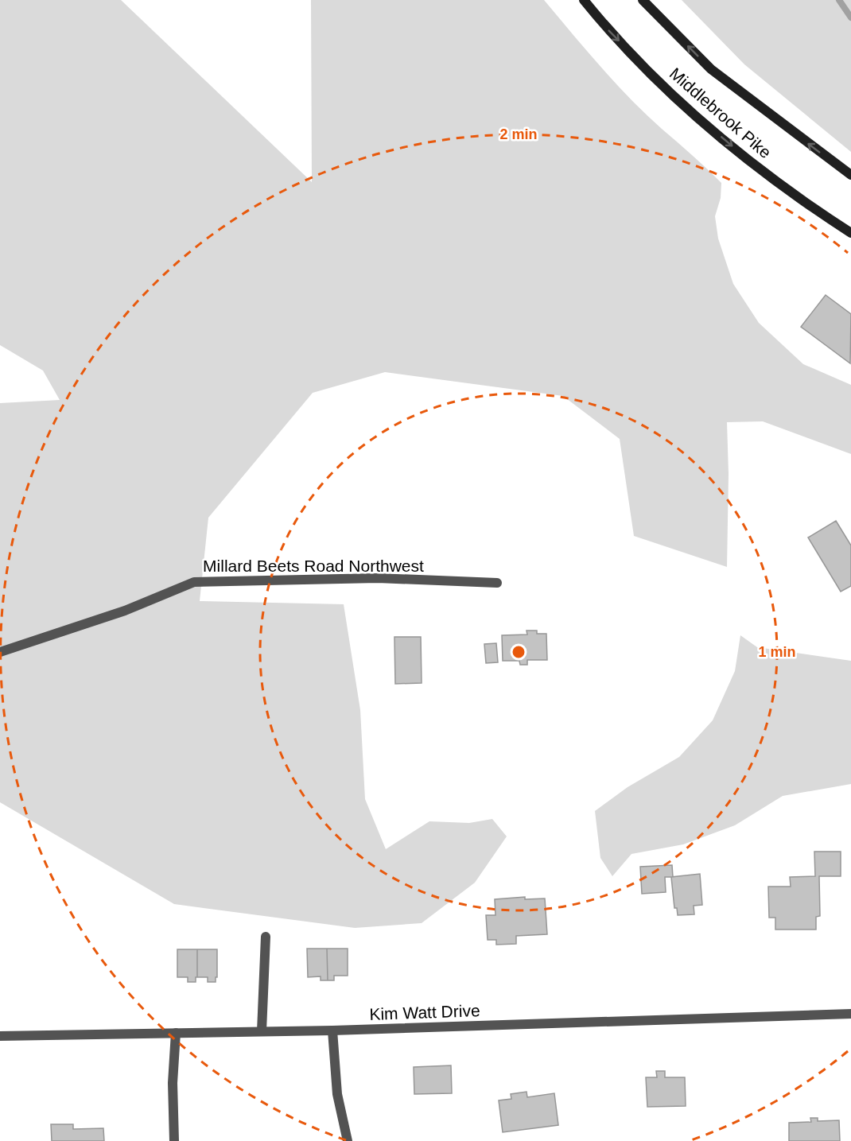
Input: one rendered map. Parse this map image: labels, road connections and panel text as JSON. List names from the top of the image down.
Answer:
{
  "streets": {
    "main road": ["Middlebrook Pike"],
    "street": ["Millard Beets Road Northwest", "Kim Watt Drive"]
  },
  "rings": ["2 min", "1 min"]
}
